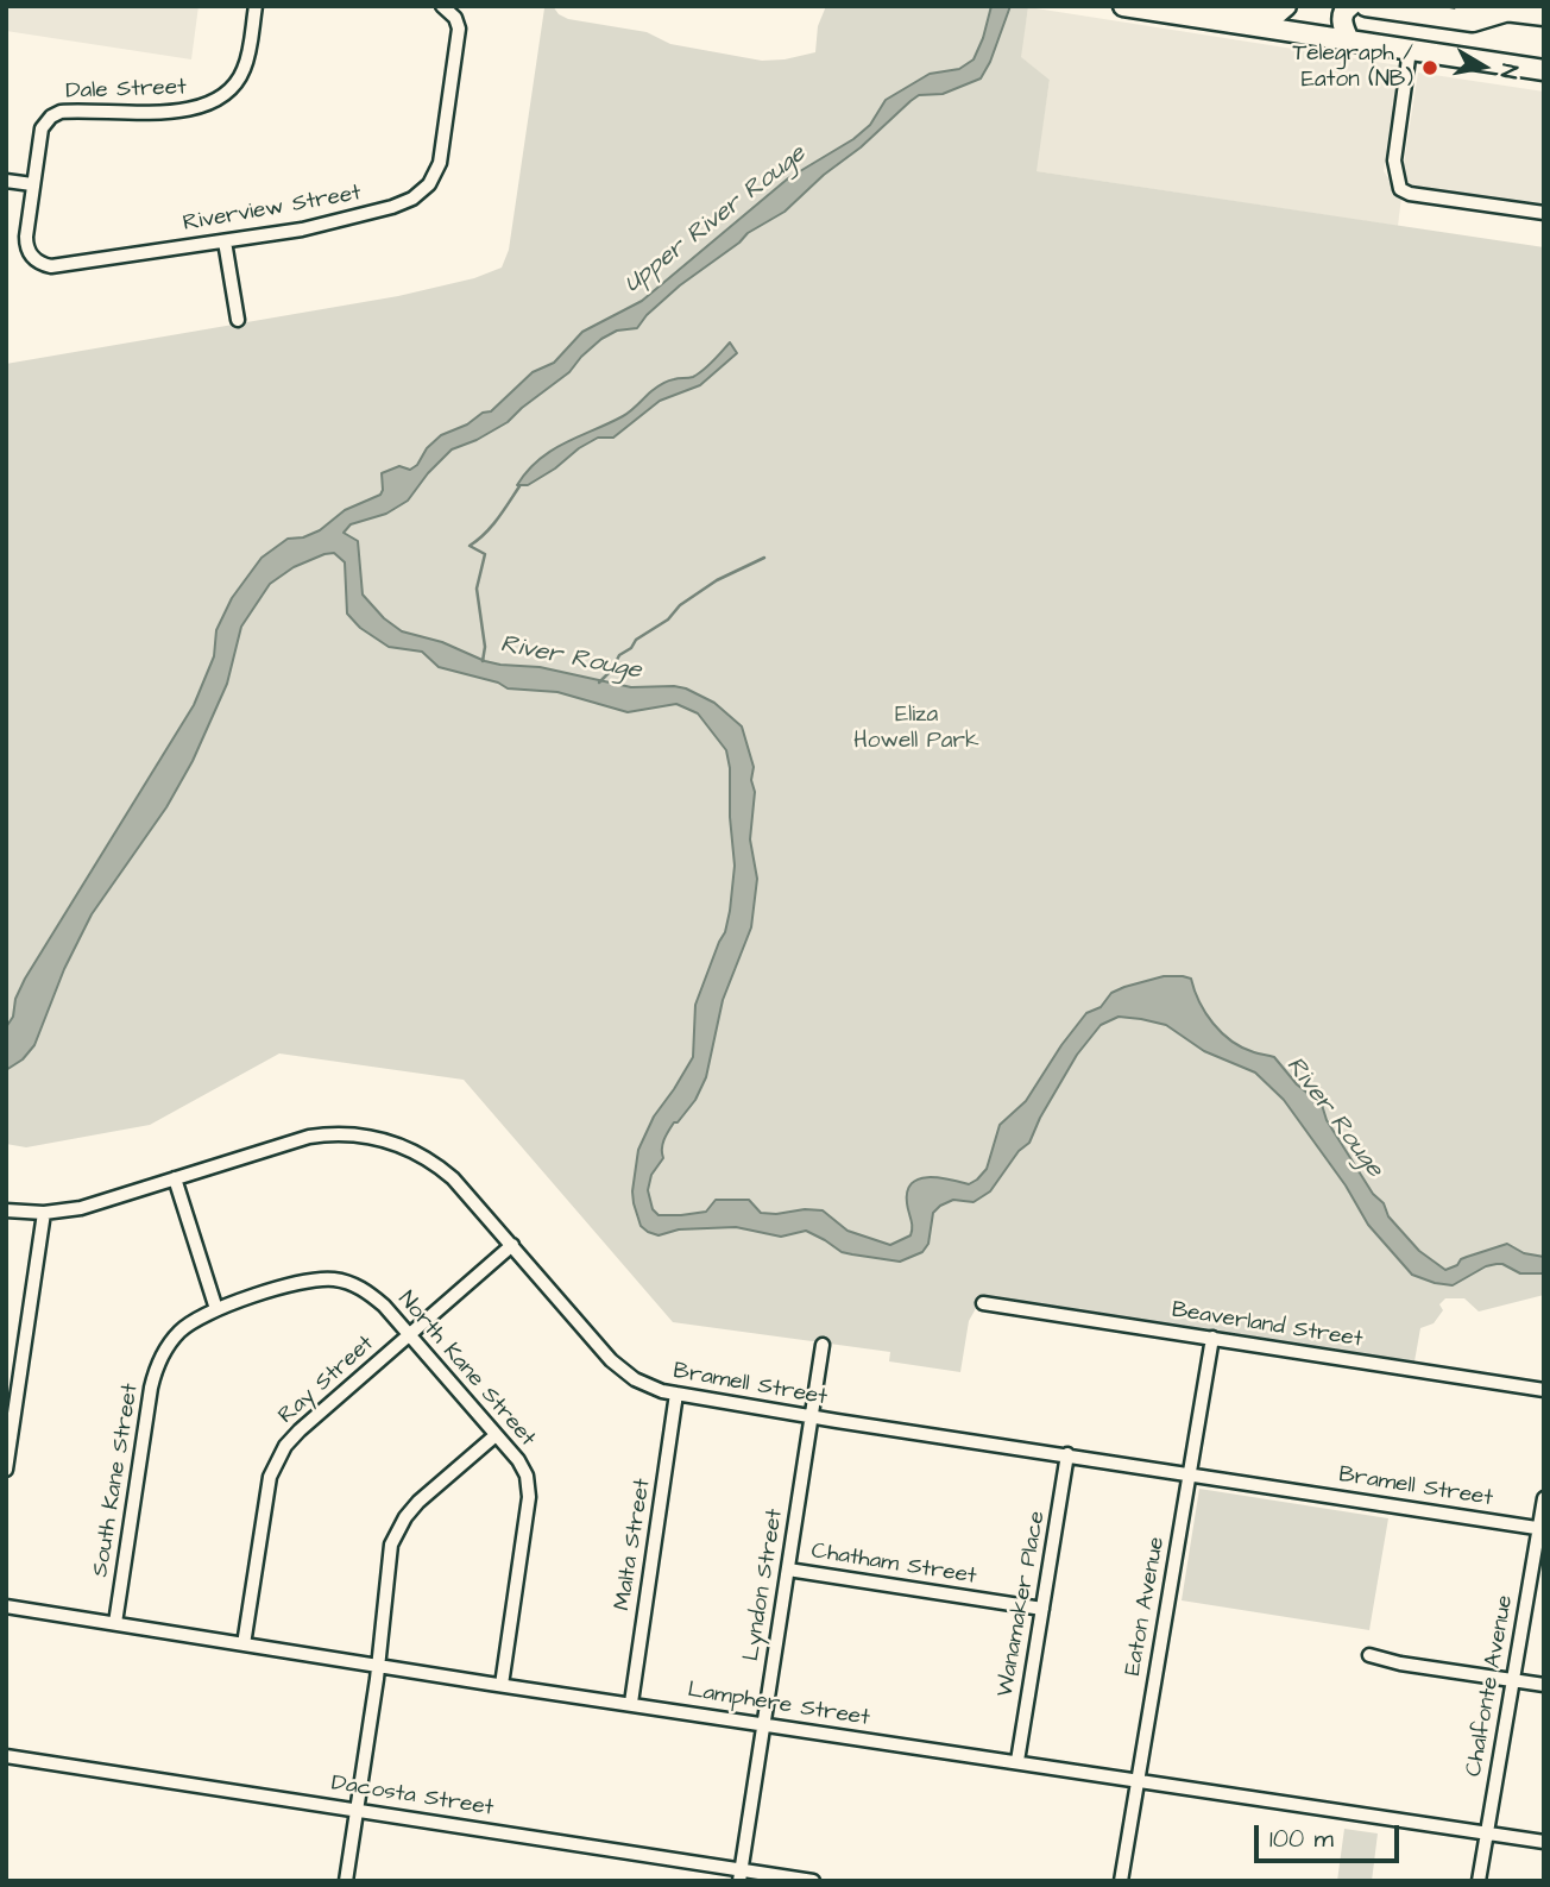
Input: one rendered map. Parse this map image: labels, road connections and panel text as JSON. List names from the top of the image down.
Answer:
{
  "streets": {
    "street": [
      "Dale Street",
      "Riverview Street",
      "Beaverland Street",
      "North Kane Street",
      "Ray Street",
      "Bramell Street",
      "South Kane Street",
      "Malta Street",
      "Chatham Street",
      "Lyndon Street",
      "Wanamaker Place",
      "Eaton Avenue",
      "Chalfonte Avenue",
      "Lamphere Street",
      "Dacosta Street"
    ]
  },
  "crossings": [
    ["Dale Street", "Riverview Street"],
    ["Beaverland Street", "Eaton Avenue"],
    ["North Kane Street", "Ray Street"],
    ["North Kane Street", "South Kane Street"],
    ["North Kane Street", "Lamphere Street"],
    ["Ray Street", "Bramell Street"],
    ["Ray Street", "Lamphere Street"],
    ["Bramell Street", "Malta Street"],
    ["Bramell Street", "Lyndon Street"],
    ["Bramell Street", "Wanamaker Place"],
    ["Bramell Street", "Eaton Avenue"],
    ["Bramell Street", "Chalfonte Avenue"],
    ["South Kane Street", "Lamphere Street"],
    ["Malta Street", "Lamphere Street"],
    ["Chatham Street", "Lyndon Street"],
    ["Chatham Street", "Wanamaker Place"],
    ["Lyndon Street", "Lamphere Street"],
    ["Lyndon Street", "Dacosta Street"],
    ["Wanamaker Place", "Lamphere Street"],
    ["Eaton Avenue", "Lamphere Street"],
    ["Chalfonte Avenue", "Lamphere Street"]
  ],
  "water": ["Upper River Rouge", "River Rouge"],
  "parks": ["Eliza Howell Park"],
  "places": ["Telegraph / Eaton (NB)"],
  "scale_bar": "100 m",
  "north": "right"
}
